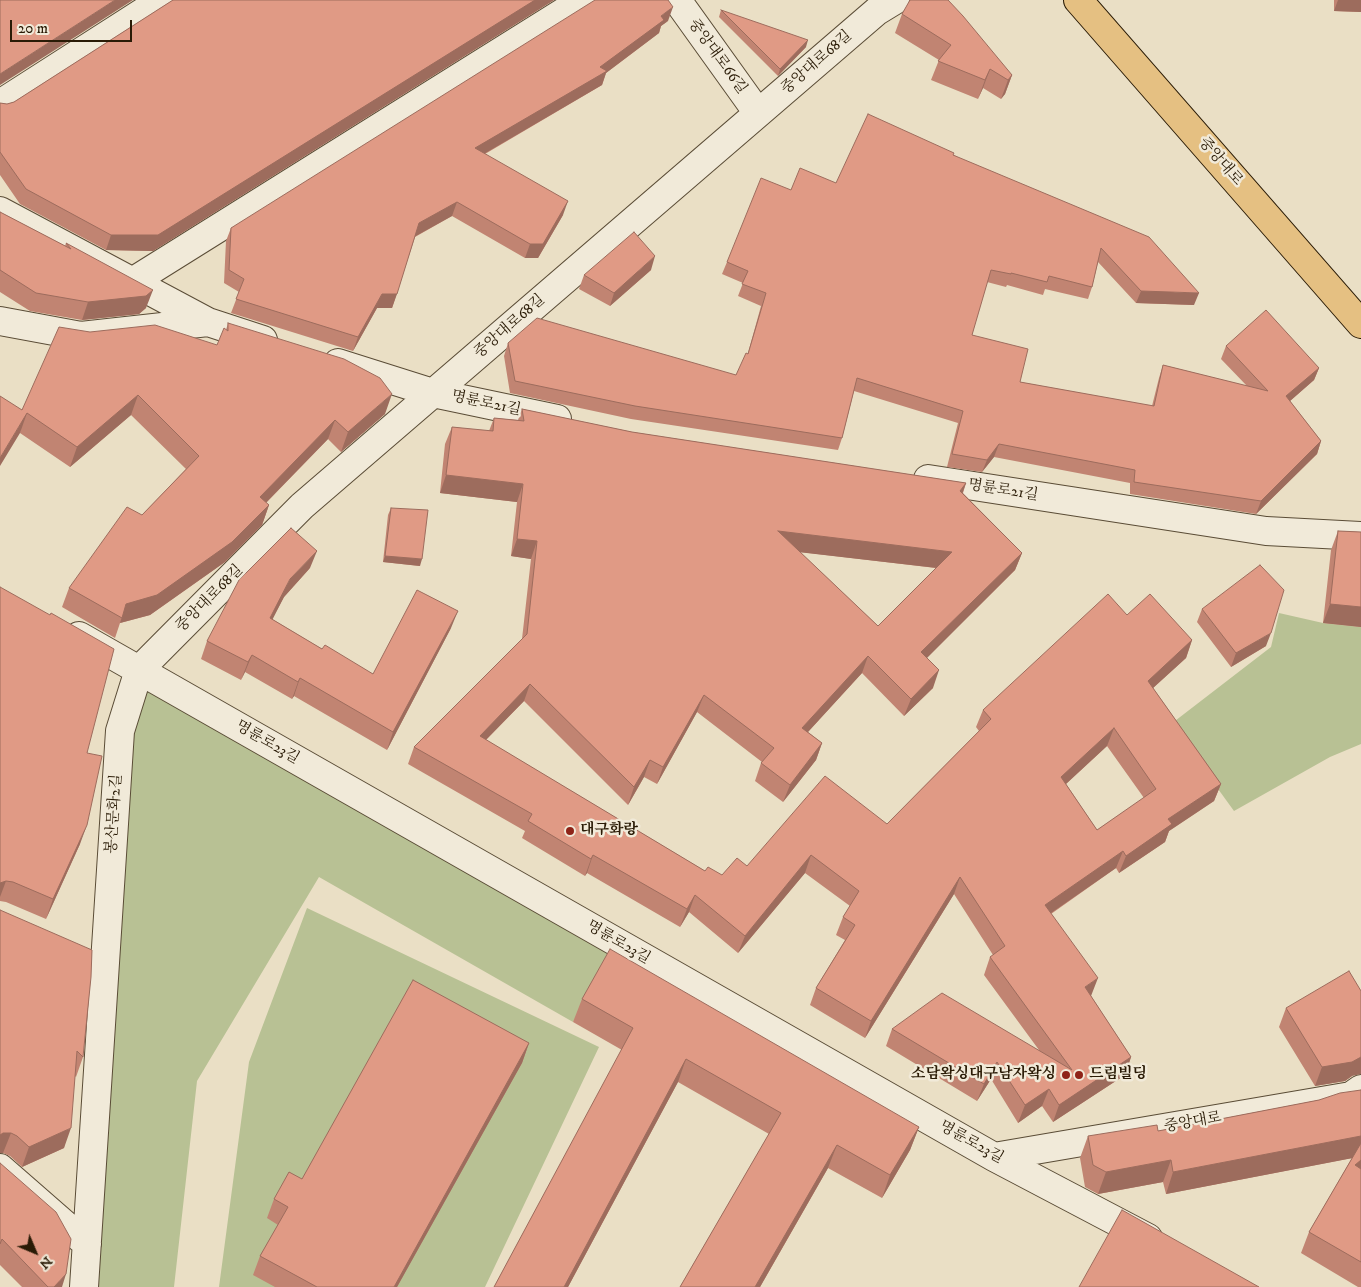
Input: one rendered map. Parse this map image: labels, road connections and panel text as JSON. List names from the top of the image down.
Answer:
{
  "streets": {
    "main road": ["중앙대로"],
    "street": [
      "중앙대로66길",
      "중앙대로68길",
      "명륜로21길",
      "명륜로23길",
      "봉산문화2길"
    ]
  },
  "crossings": [
    ["중앙대로66길", "중앙대로68길"],
    ["중앙대로68길", "명륜로21길"],
    ["중앙대로68길", "명륜로23길"],
    ["중앙대로68길", "봉산문화2길"],
    ["중앙대로", "명륜로23길"],
    ["명륜로23길", "봉산문화2길"]
  ],
  "places": ["대구화랑", "소담왁싱대구남자왁싱", "드림빌딩"],
  "scale_bar": "20 m",
  "north": "bottom right"
}
